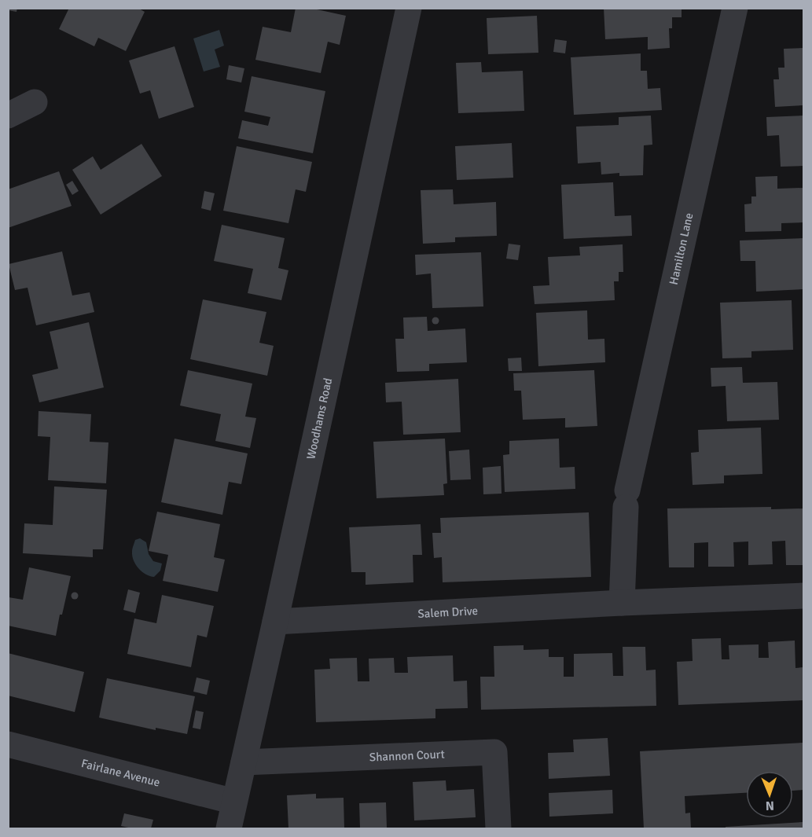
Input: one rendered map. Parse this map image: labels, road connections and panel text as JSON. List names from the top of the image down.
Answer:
{
  "streets": {
    "street": [
      "Hamilton Lane",
      "Woodhams Road",
      "Salem Drive",
      "Shannon Court",
      "Fairlane Avenue"
    ]
  },
  "crossings": [
    ["Hamilton Lane", "Salem Drive"],
    ["Woodhams Road", "Salem Drive"],
    ["Woodhams Road", "Shannon Court"],
    ["Woodhams Road", "Fairlane Avenue"]
  ],
  "north": "bottom"
}
